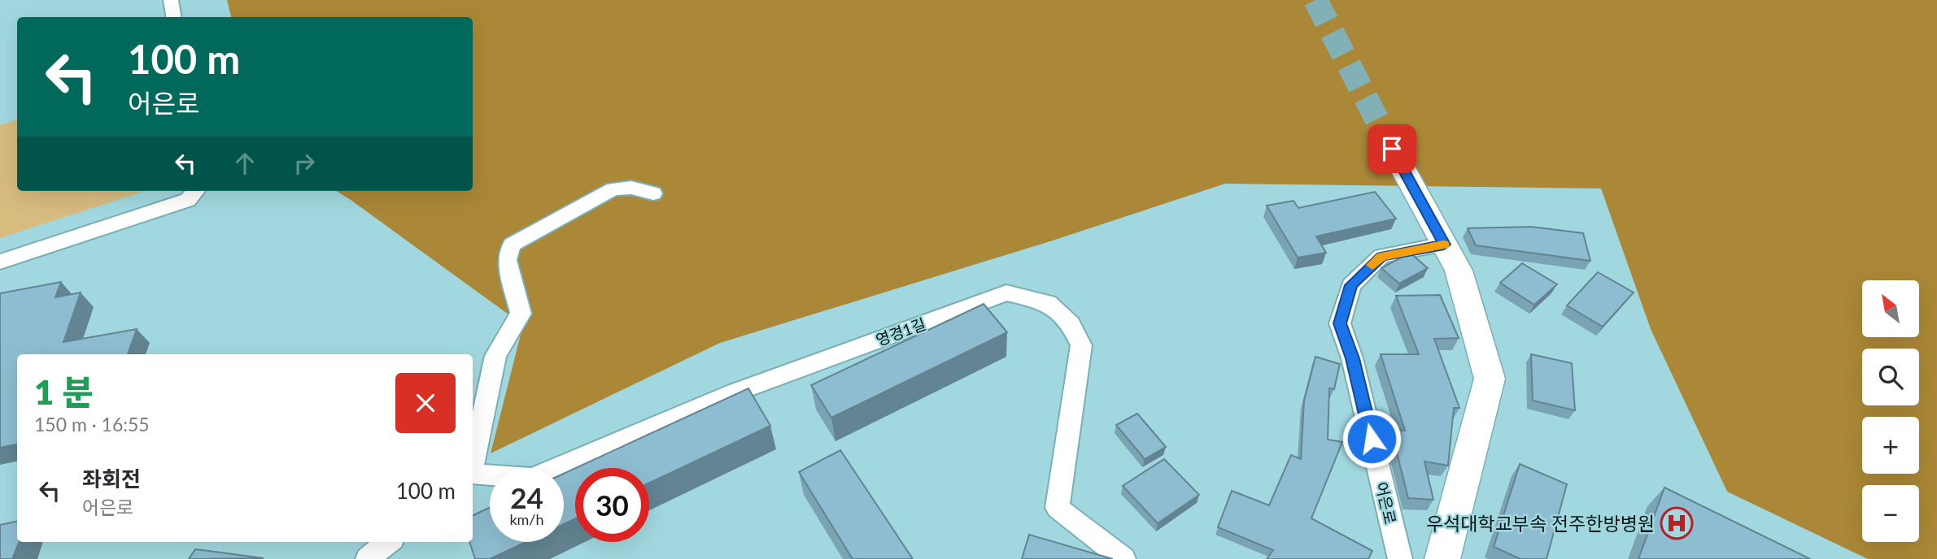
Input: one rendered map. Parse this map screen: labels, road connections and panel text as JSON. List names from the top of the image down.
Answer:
{
  "streets": {
    "street": ["영경1길", "어은로"]
  },
  "places": {
    "hospital": ["우석대학교부속 전주한방병원"]
  },
  "north": "top left",
  "page": {
    "turn": ["100 m", "어은로"],
    "map_buttons": ["+", "−"],
    "heading": ["1 분", "150 m · 16:55"],
    "list": [
      {
        "name": "좌회전",
        "note": "어은로",
        "value": "100 m"
      }
    ],
    "speed": "24 km/h",
    "limit": "30"
  }
}
